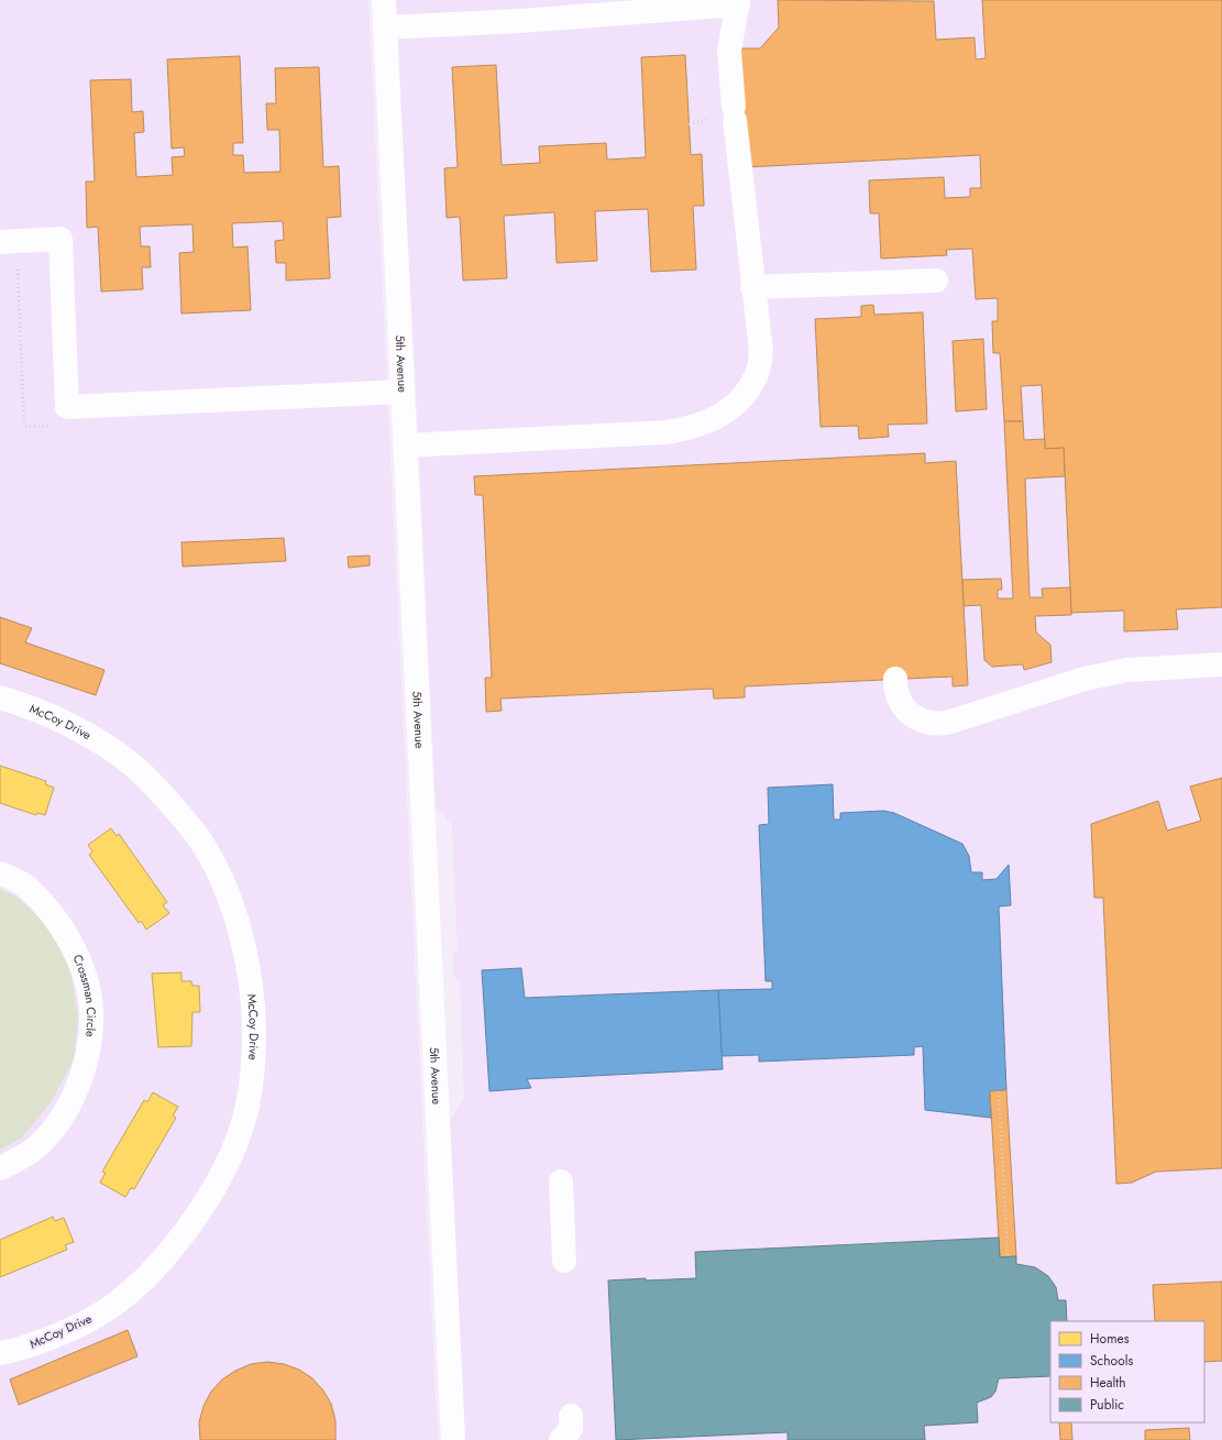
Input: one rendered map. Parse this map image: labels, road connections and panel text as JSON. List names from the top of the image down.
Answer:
{
  "streets": {
    "street": ["5th Avenue", "McCoy Drive", "Crossman Circle"]
  },
  "legend": [
    "Homes",
    "Schools",
    "Health",
    "Public"
  ]
}
